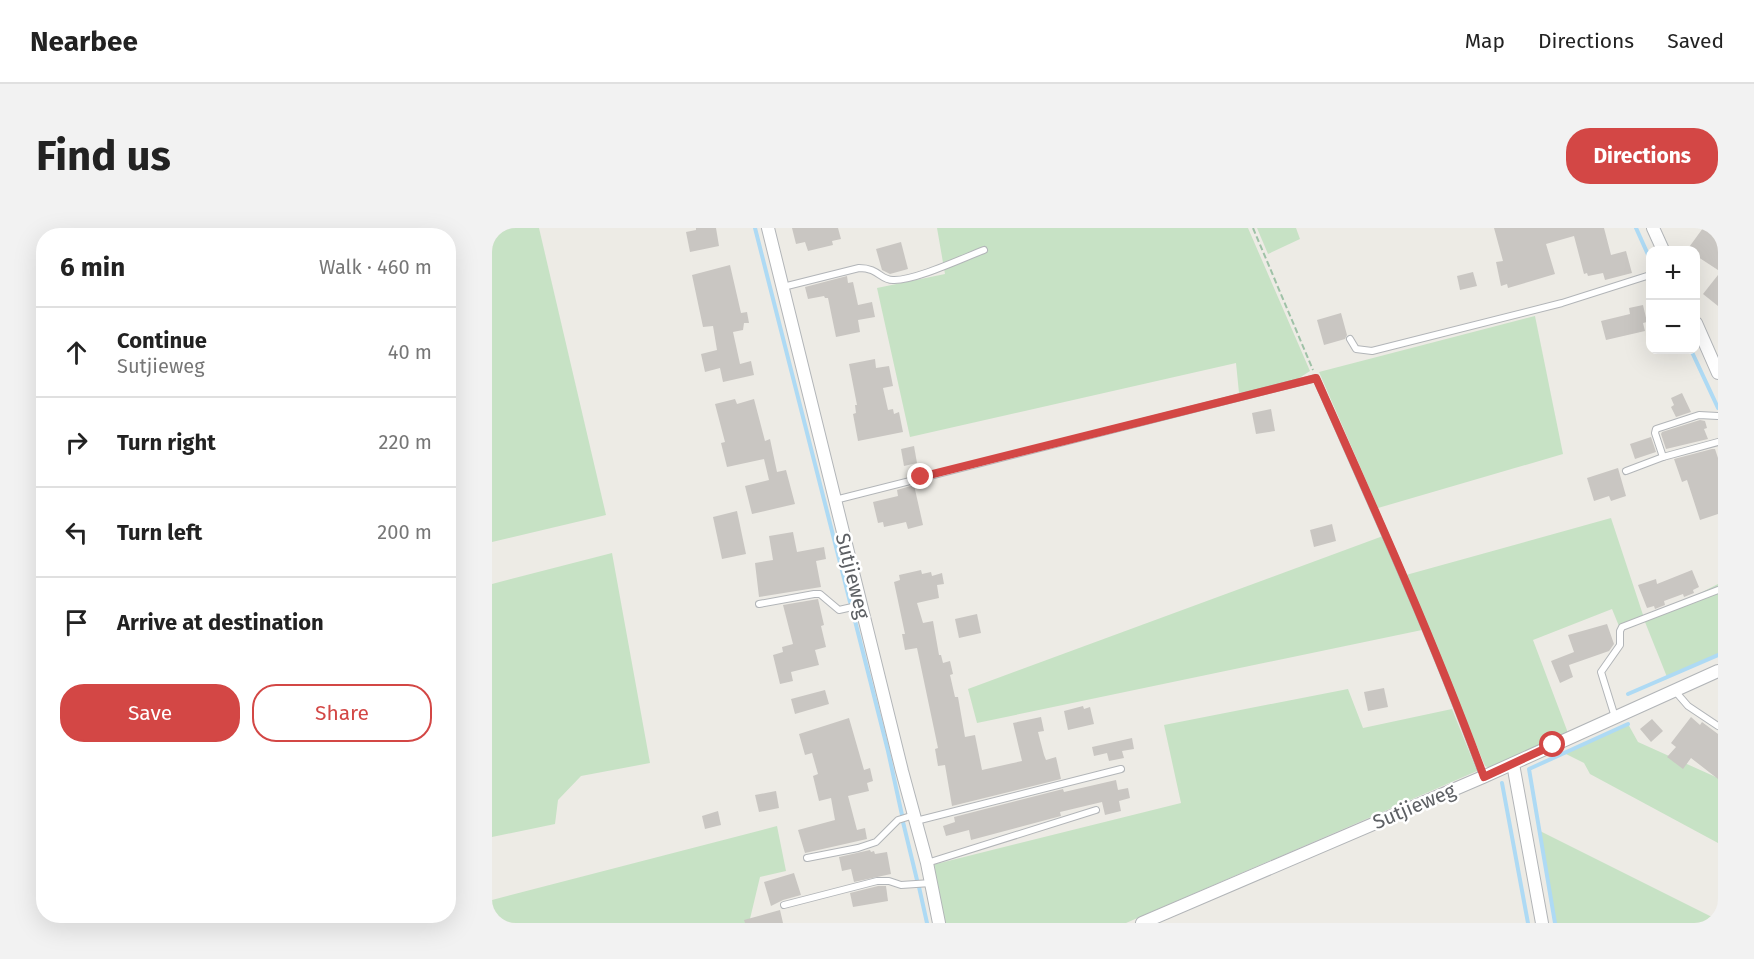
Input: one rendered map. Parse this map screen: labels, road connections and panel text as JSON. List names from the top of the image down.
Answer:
{
  "streets": {
    "street": ["Sutjieweg"]
  },
  "page": {
    "header": "Nearbee",
    "nav": ["Map", "Directions", "Saved"],
    "buttons": [
      "Directions",
      ["Save", "Share"]
    ],
    "title": "Find us",
    "heading": ["6 min", "Walk · 460 m"],
    "map_buttons": ["+", "−"],
    "list": [
      ["Continue", "Sutjieweg", "40 m"],
      ["Turn right", "220 m"],
      ["Turn left", "200 m"],
      "Arrive at destination"
    ]
  }
}
